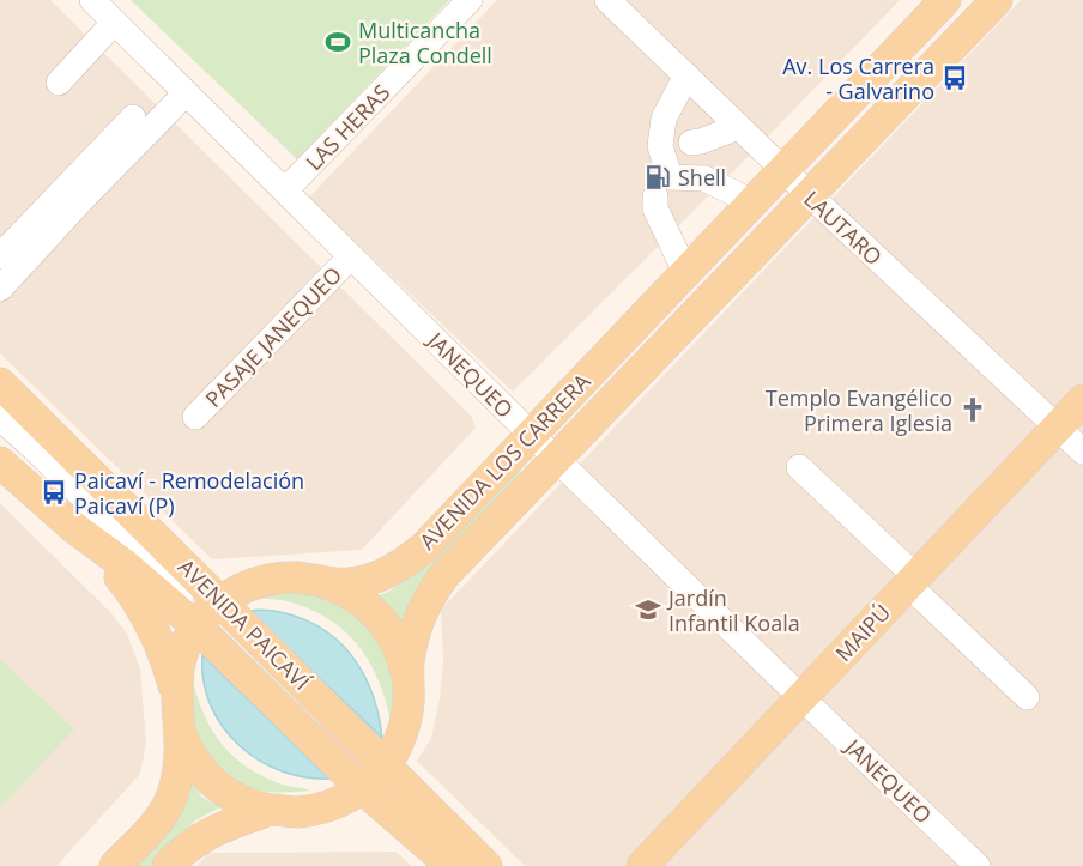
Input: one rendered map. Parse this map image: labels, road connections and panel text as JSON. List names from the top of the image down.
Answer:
{
  "streets": {
    "main road": ["AVENIDA LOS CARRERA", "AVENIDA PAICAVÍ", "MAIPÚ"],
    "street": [
      "LAS HERAS",
      "LAUTARO",
      "PASAJE JANEQUEO",
      "JANEQUEO"
    ]
  },
  "crossings": [
    ["LAS HERAS", "JANEQUEO"],
    ["LAUTARO", "AVENIDA LOS CARRERA"],
    ["LAUTARO", "MAIPÚ"],
    ["PASAJE JANEQUEO", "JANEQUEO"],
    ["JANEQUEO", "AVENIDA LOS CARRERA"],
    ["JANEQUEO", "MAIPÚ"],
    ["AVENIDA LOS CARRERA", "AVENIDA PAICAVÍ"]
  ],
  "places": {
    "sports": ["Multicancha Plaza Condell"],
    "bus stop": ["Av. Los Carrera - Galvarino", "Paicaví - Remodelación Paicaví (P)"],
    "fuel station": ["Shell"],
    "church": ["Templo Evangélico Primera Iglesia"],
    "school or university": ["Jardín Infantil Koala"]
  }
}
